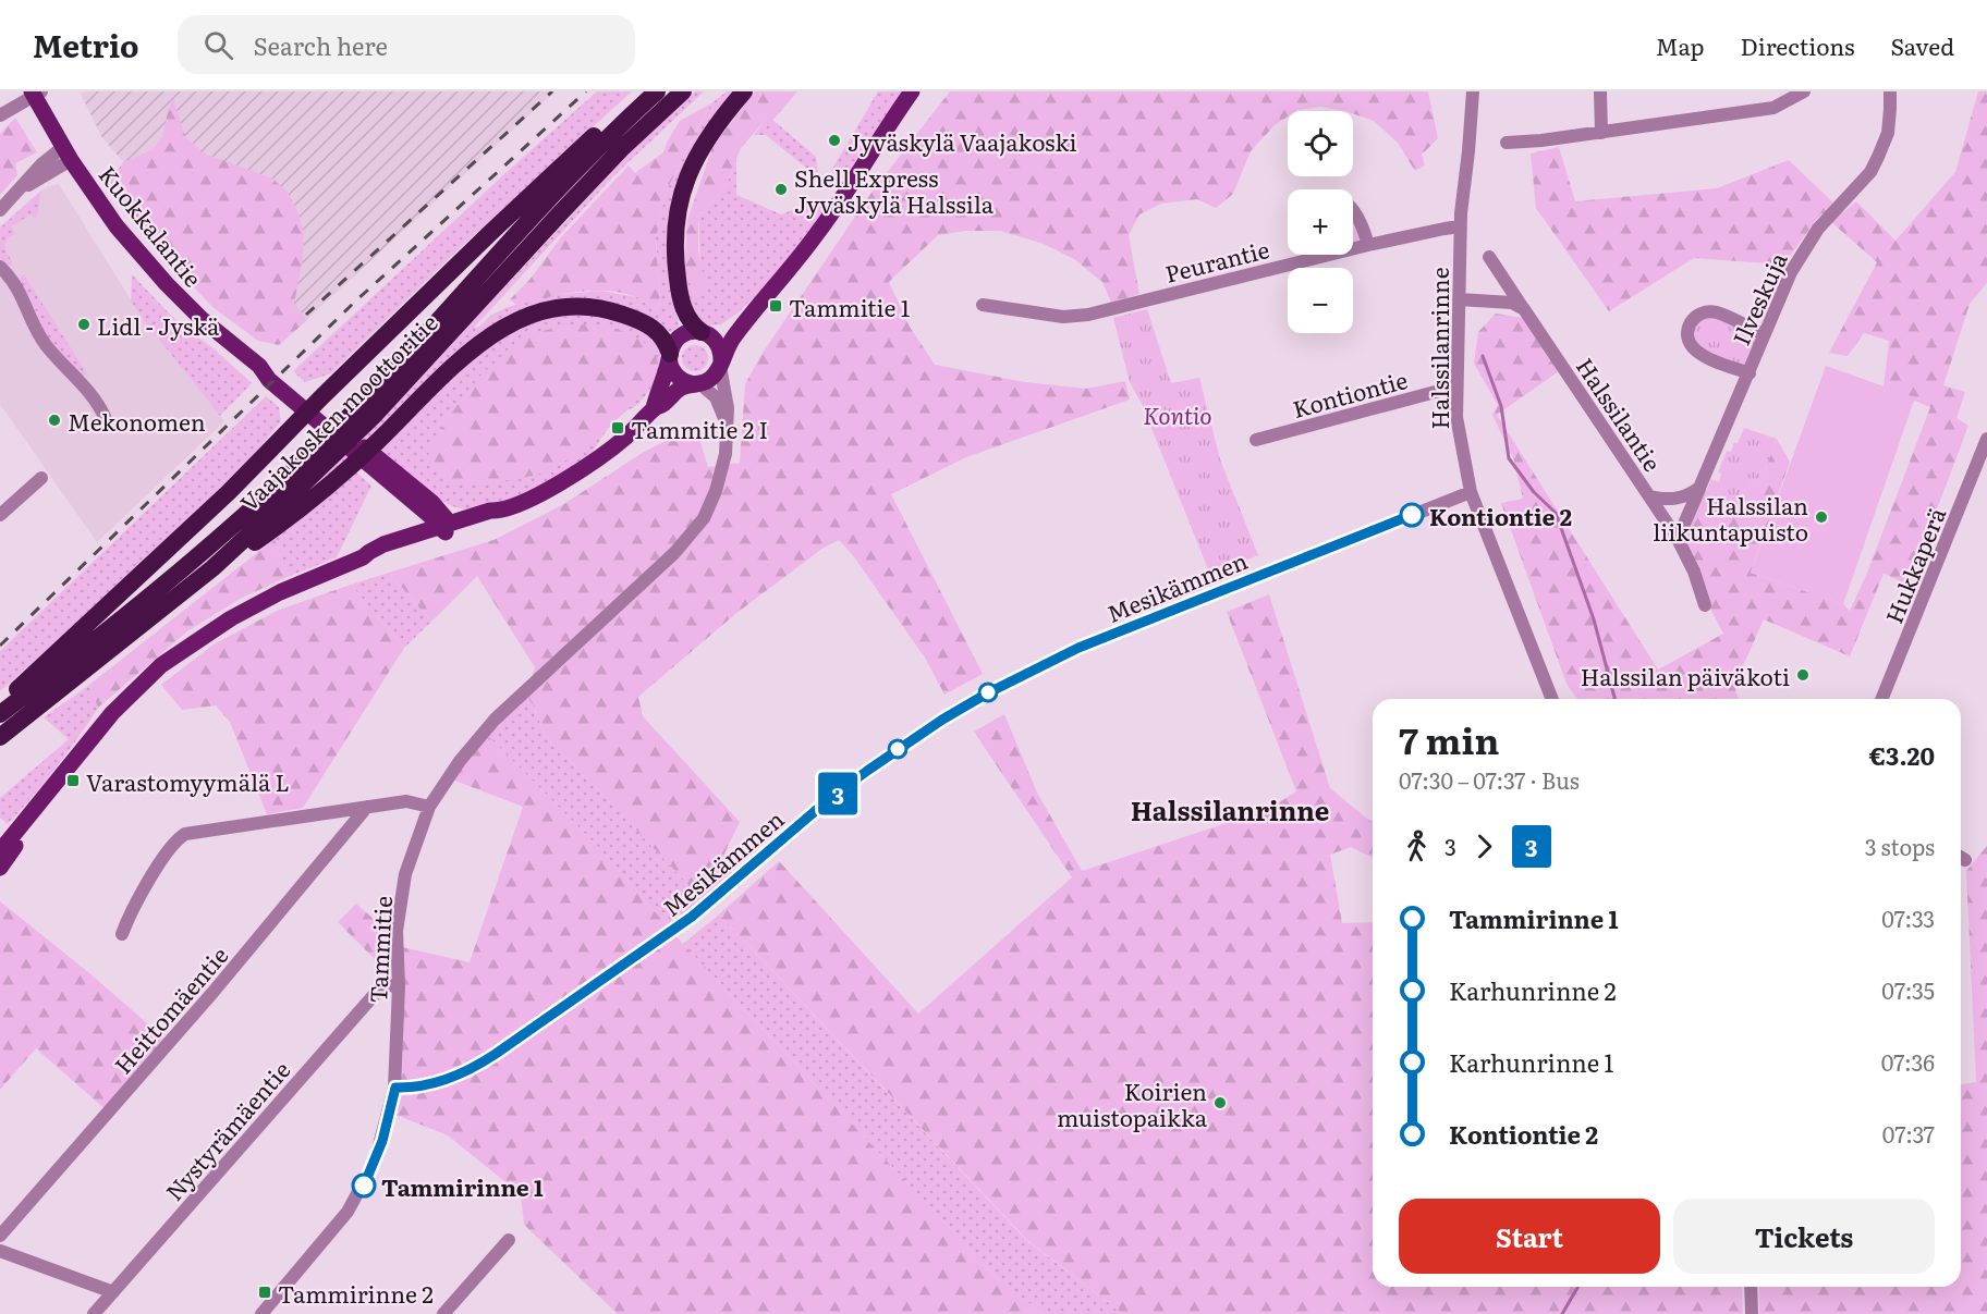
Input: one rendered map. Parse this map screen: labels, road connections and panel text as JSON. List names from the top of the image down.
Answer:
{
  "streets": {
    "highway": ["Vaajakosken moottoritie"],
    "main road": ["Kuokkalantie"],
    "street": [
      "Peurantie",
      "Ilveskuja",
      "Halssilanrinne",
      "Kontiontie",
      "Halssilantie",
      "Hukkaperä",
      "Mesikämmen",
      "Tammitie",
      "Heittomäentie",
      "Nystyrämäentie"
    ]
  },
  "crossings": [
    ["Peurantie", "Halssilanrinne"],
    ["Ilveskuja", "Halssilantie"],
    ["Halssilanrinne", "Kontiontie"],
    ["Halssilanrinne", "Mesikämmen"],
    ["Mesikämmen", "Tammitie"],
    ["Tammitie", "Nystyrämäentie"]
  ],
  "districts": ["Halssilanrinne"],
  "parks": ["Kontio"],
  "places": {
    "other": [
      "Jyväskylä Vaajakoski",
      "Shell Express Jyväskylä Halssila",
      "Lidl - Jyskä",
      "Mekonomen",
      "Kontiontie 2",
      "Halssilan liikuntapuisto",
      "Halssilan päiväkoti",
      "Koirien muistopaikka",
      "Tammirinne 1"
    ],
    "transit": [
      "Tammitie 1",
      "Tammitie 2 I",
      "Varastomyymälä L",
      "Tammirinne 2"
    ]
  },
  "lines": ["bus line 3"],
  "page": {
    "header": "Metrio",
    "search": "Search here",
    "nav": ["Map", "Directions", "Saved"],
    "on_map": "3",
    "map_buttons": ["+", "−"],
    "heading": ["7 min", "07:30 – 07:37 · Bus", "€3.20"],
    "legs": ["3", "3", "3 stops"],
    "list": [
      {
        "name": "Tammirinne 1",
        "value": "07:33"
      },
      {
        "name": "Karhunrinne 2",
        "value": "07:35"
      },
      {
        "name": "Karhunrinne 1",
        "value": "07:36"
      },
      {
        "name": "Kontiontie 2",
        "value": "07:37"
      }
    ],
    "buttons": ["Start", "Tickets"]
  }
}
